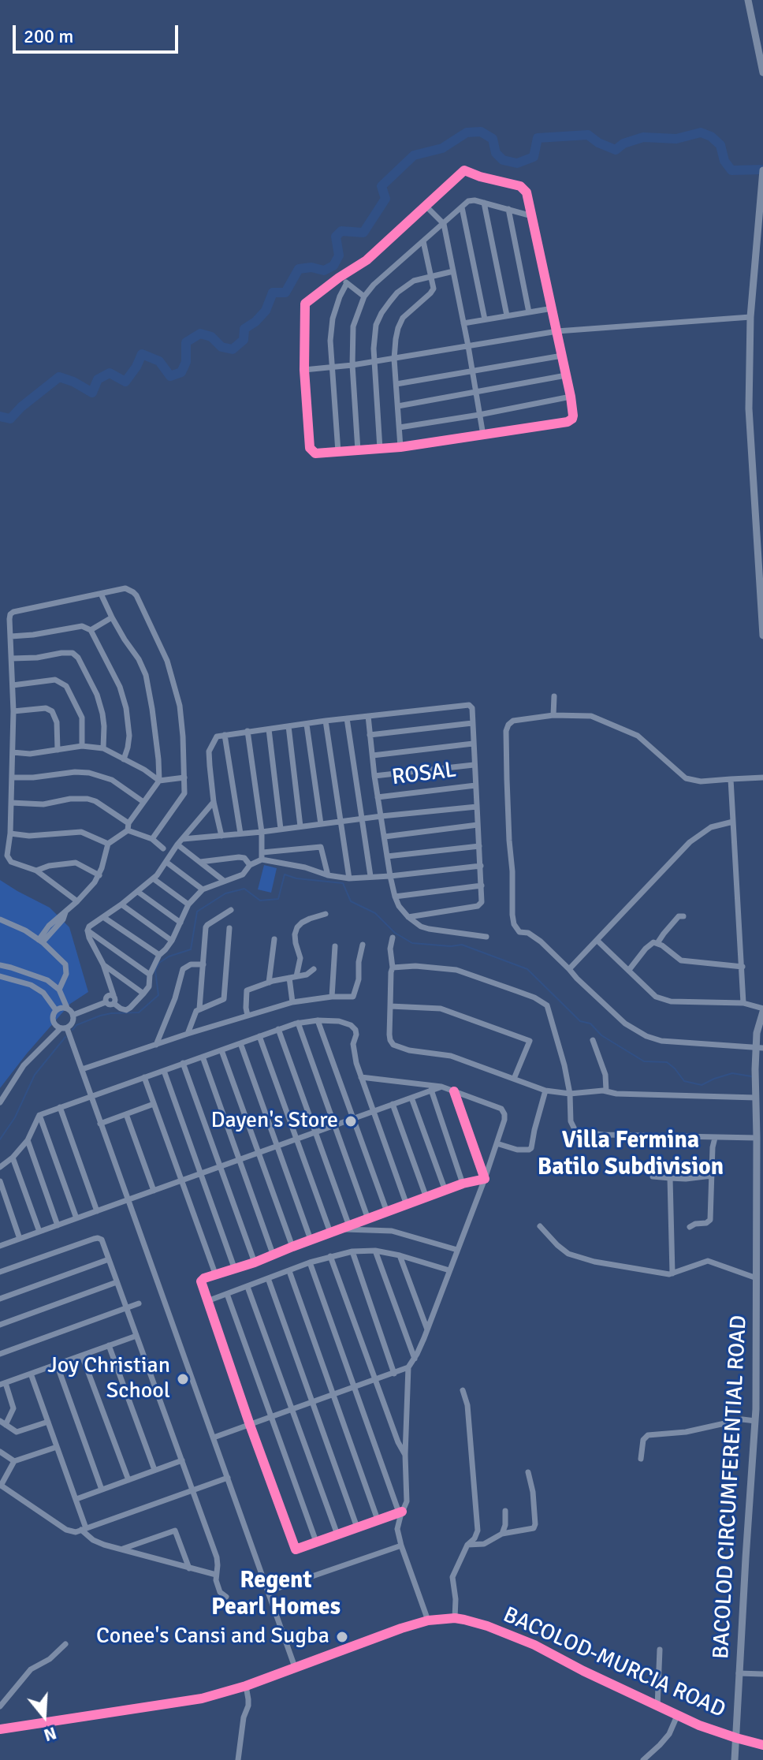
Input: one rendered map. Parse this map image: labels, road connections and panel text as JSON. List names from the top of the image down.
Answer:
{
  "streets": {
    "main road": ["BACOLOD CIRCUMFERENTIAL ROAD", "BACOLOD-MURCIA ROAD"],
    "street": ["ROSAL"]
  },
  "crossings": [
    ["BACOLOD CIRCUMFERENTIAL ROAD", "BACOLOD-MURCIA ROAD"]
  ],
  "districts": ["Villa Fermina Batilo Subdivision", "Regent Pearl Homes"],
  "places": ["Dayen's Store", "Joy Christian School", "Conee's Cansi and Sugba"],
  "scale_bar": "200 m",
  "north": "bottom"
}
